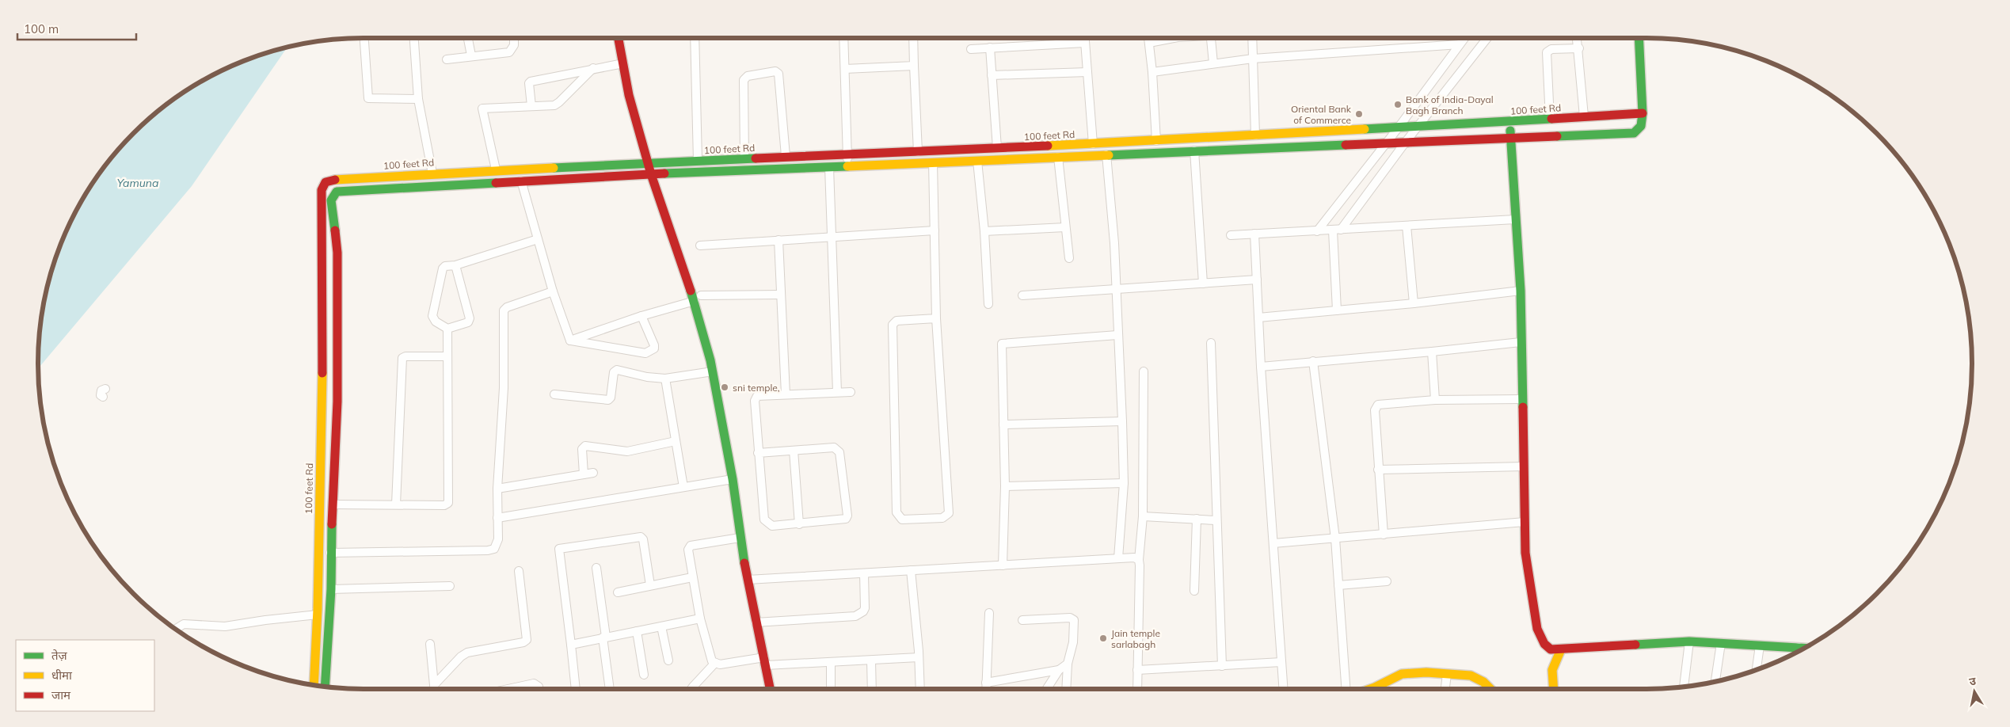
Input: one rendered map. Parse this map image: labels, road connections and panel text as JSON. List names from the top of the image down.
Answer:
{
  "streets": {
    "main road": ["100 feet Rd"]
  },
  "water": ["Yamuna"],
  "places": [
    "Bank of India-Dayal Bagh Branch",
    "Oriental Bank of Commerce",
    "sni temple,",
    "Jain temple sarlabagh"
  ],
  "legend": ["तेज़", "धीमा", "जाम"],
  "scale_bar": "100 m",
  "north": "top"
}
